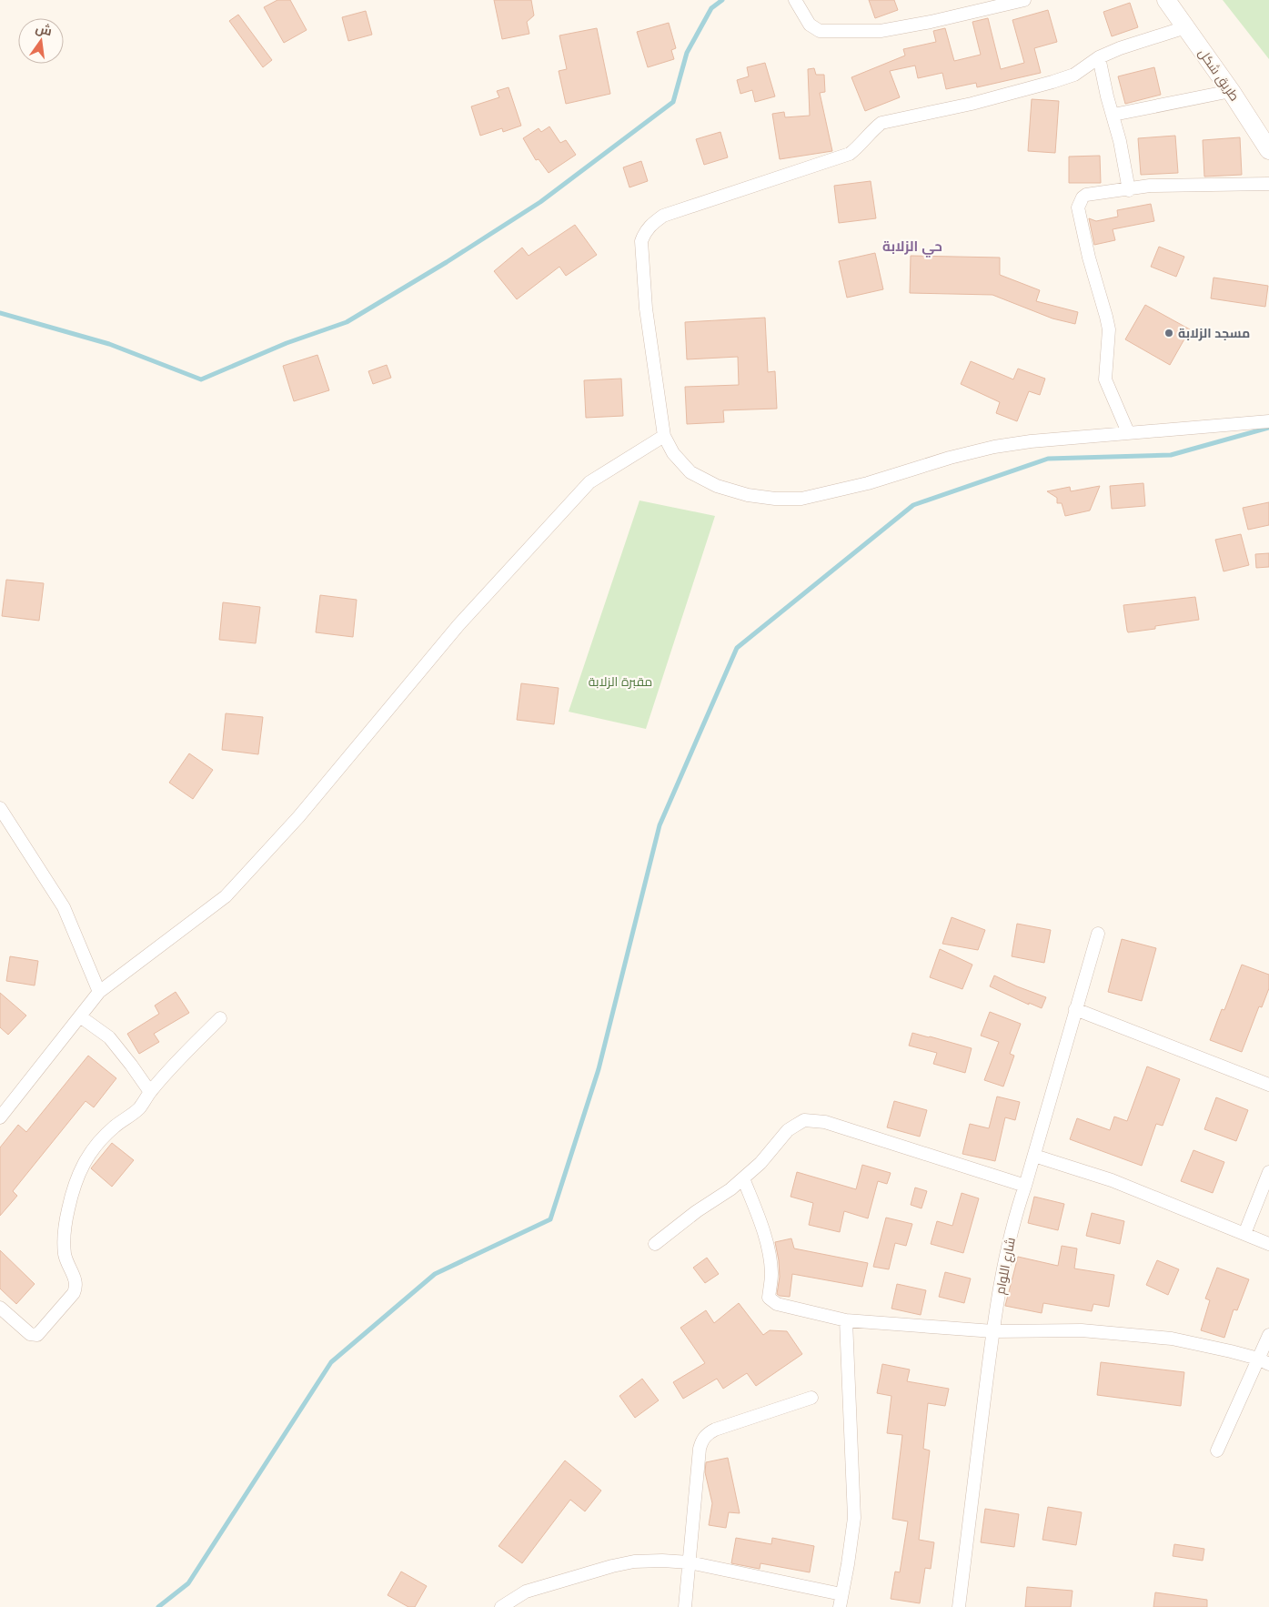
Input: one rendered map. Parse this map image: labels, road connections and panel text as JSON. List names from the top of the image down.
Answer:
{
  "streets": {
    "main road": ["طريق شكل"],
    "street": ["شارع اللوام"]
  },
  "districts": ["حي الزلابة"],
  "parks": ["مقبرة الزلابة"],
  "places": ["مسجد الزلابة"],
  "north": "top"
}
